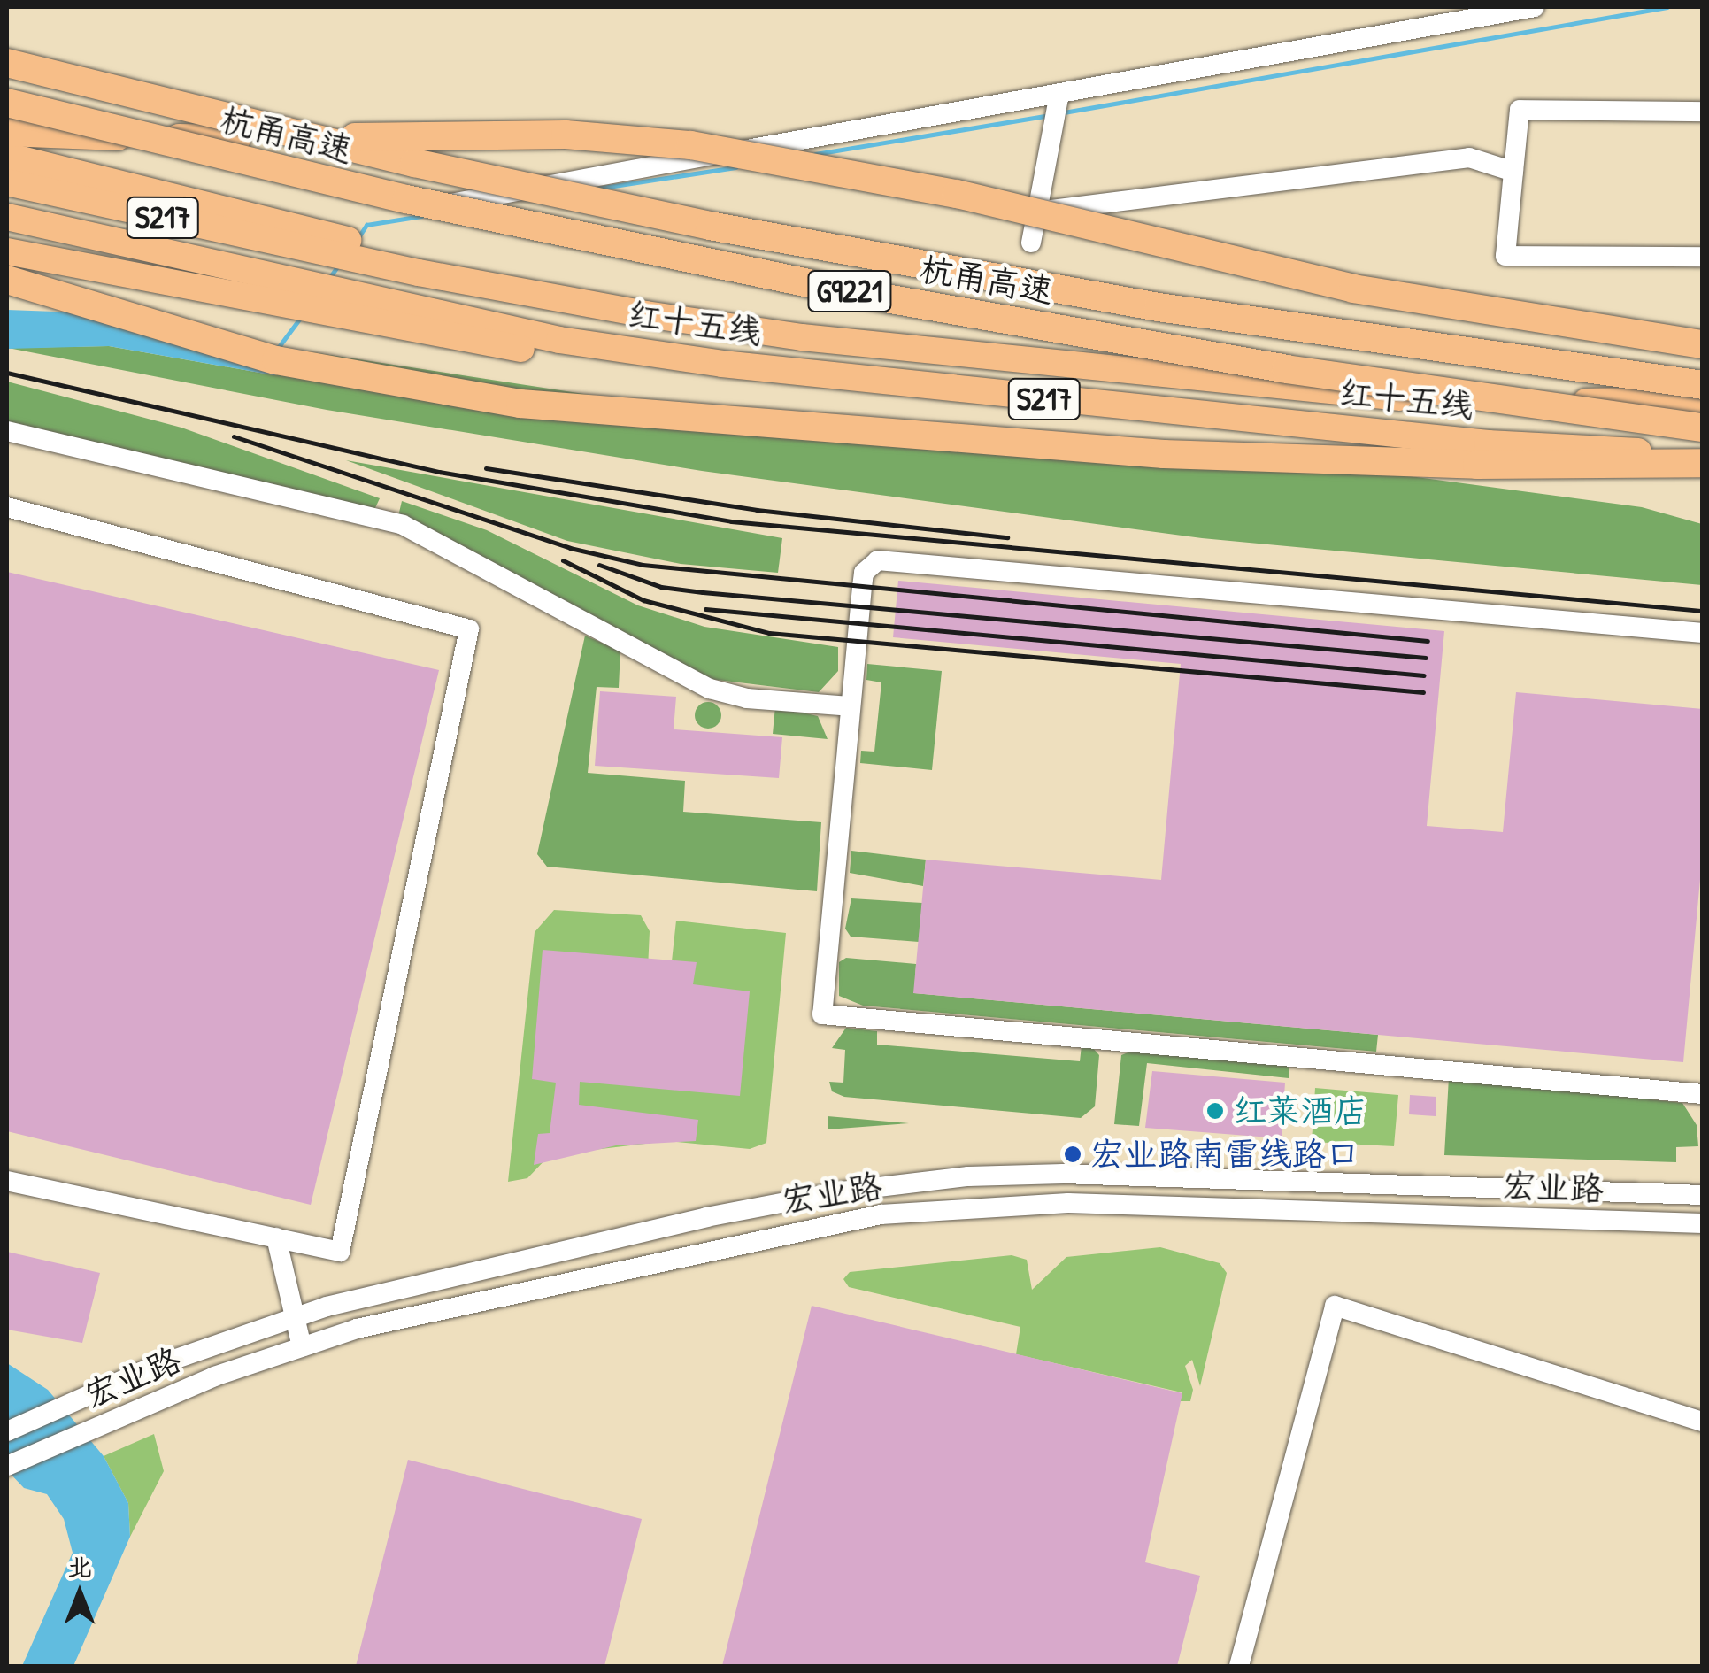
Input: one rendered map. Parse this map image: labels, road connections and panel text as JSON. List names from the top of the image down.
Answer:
{
  "streets": {
    "highway": ["杭甬高速", "G9221"],
    "main road": ["S217", "红十五线"],
    "street": ["宏业路"]
  },
  "places": ["红莱酒店", "宏业路南雷线路口"],
  "north": "top"
}
